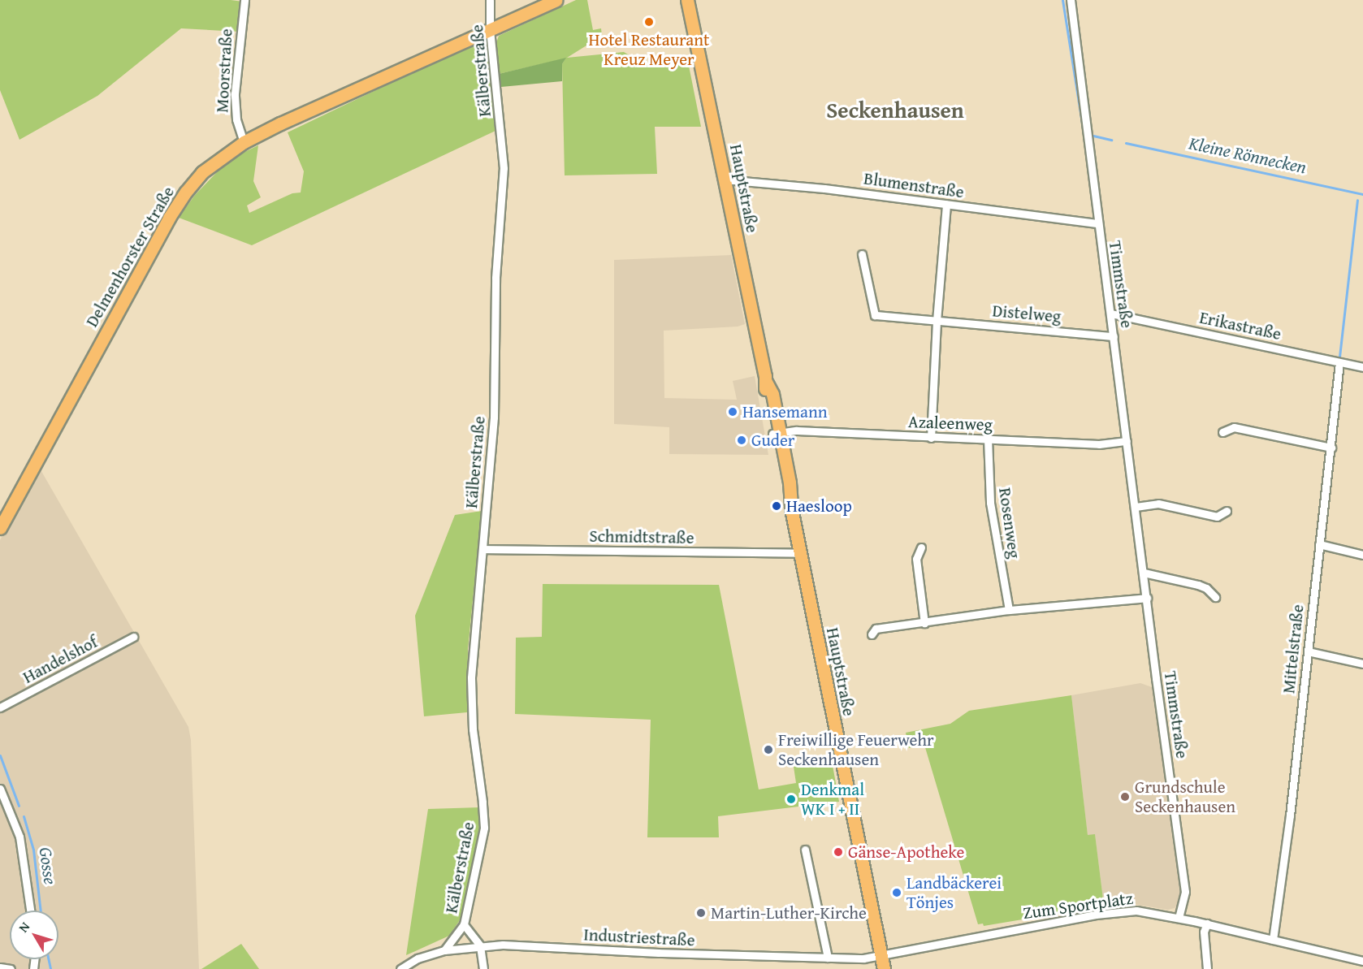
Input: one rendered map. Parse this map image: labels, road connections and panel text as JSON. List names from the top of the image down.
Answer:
{
  "streets": {
    "main road": ["Hauptstraße", "Delmenhorster Straße"],
    "street": [
      "Moorstraße",
      "Kälberstraße",
      "Blumenstraße",
      "Timmstraße",
      "Distelweg",
      "Erikastraße",
      "Azaleenweg",
      "Rosenweg",
      "Schmidtstraße",
      "Mittelstraße",
      "Handelshof",
      "Zum Sportplatz",
      "Industriestraße"
    ]
  },
  "crossings": [
    ["Moorstraße", "Delmenhorster Straße"],
    ["Kälberstraße", "Delmenhorster Straße"],
    ["Kälberstraße", "Schmidtstraße"],
    ["Kälberstraße", "Industriestraße"],
    ["Blumenstraße", "Hauptstraße"],
    ["Blumenstraße", "Timmstraße"],
    ["Hauptstraße", "Azaleenweg"],
    ["Hauptstraße", "Schmidtstraße"],
    ["Hauptstraße", "Zum Sportplatz"],
    ["Hauptstraße", "Industriestraße"],
    ["Timmstraße", "Distelweg"],
    ["Timmstraße", "Erikastraße"],
    ["Timmstraße", "Azaleenweg"],
    ["Timmstraße", "Zum Sportplatz"],
    ["Erikastraße", "Mittelstraße"],
    ["Azaleenweg", "Rosenweg"],
    ["Mittelstraße", "Zum Sportplatz"],
    ["Zum Sportplatz", "Industriestraße"]
  ],
  "districts": ["Seckenhausen"],
  "water": ["Kleine Rönnecken", "Gosse"],
  "places": [
    "Hotel Restaurant Kreuz Meyer",
    "Hansemann",
    "Guder",
    "Haesloop",
    "Freiwillige Feuerwehr Seckenhausen",
    "Grundschule Seckenhausen",
    "Denkmal WK I + II",
    "Gänse-Apotheke",
    "Landbäckerei Tönjes",
    "Martin-Luther-Kirche"
  ],
  "north": "top left"
}
